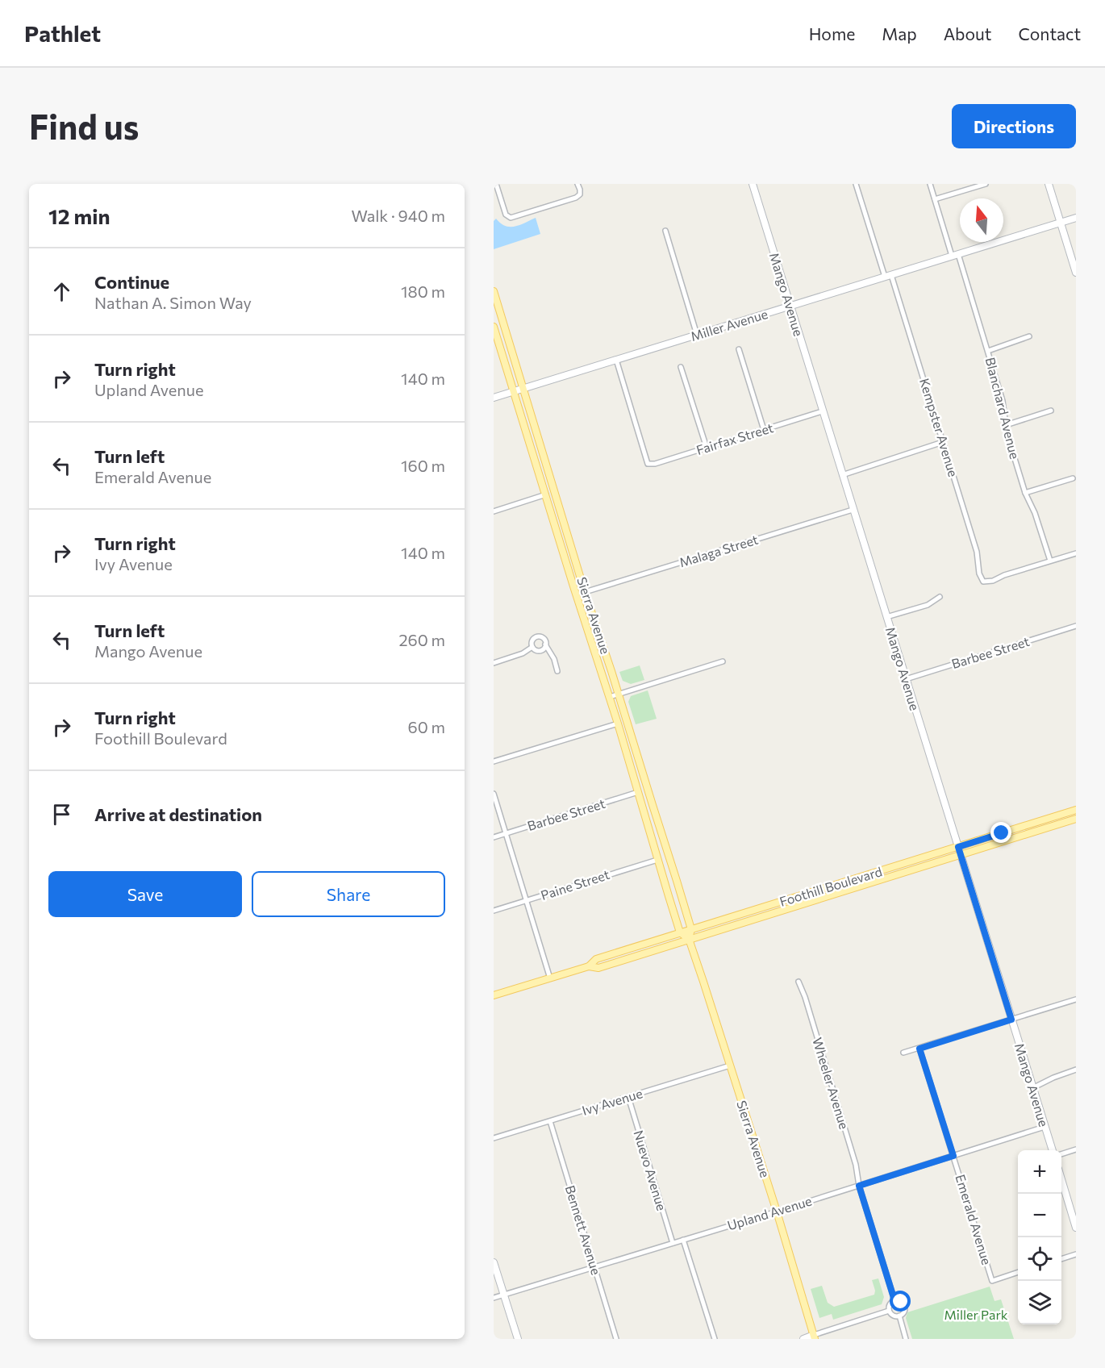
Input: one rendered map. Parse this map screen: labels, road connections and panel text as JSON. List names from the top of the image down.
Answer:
{
  "streets": {
    "main road": ["Sierra Avenue", "Foothill Boulevard"],
    "street": [
      "Mango Avenue",
      "Miller Avenue",
      "Blanchard Avenue",
      "Kempster Avenue",
      "Fairfax Street",
      "Malaga Street",
      "Barbee Street",
      "Paine Street",
      "Wheeler Avenue",
      "Ivy Avenue",
      "Nuevo Avenue",
      "Upland Avenue",
      "Emerald Avenue",
      "Bennett Avenue"
    ]
  },
  "crossings": [
    ["Mango Avenue", "Miller Avenue"],
    ["Mango Avenue", "Fairfax Street"],
    ["Mango Avenue", "Malaga Street"],
    ["Mango Avenue", "Barbee Street"],
    ["Mango Avenue", "Foothill Boulevard"],
    ["Mango Avenue", "Upland Avenue"],
    ["Miller Avenue", "Blanchard Avenue"],
    ["Miller Avenue", "Kempster Avenue"],
    ["Miller Avenue", "Fairfax Street"],
    ["Miller Avenue", "Sierra Avenue"],
    ["Blanchard Avenue", "Kempster Avenue"],
    ["Malaga Street", "Sierra Avenue"],
    ["Sierra Avenue", "Barbee Street"],
    ["Sierra Avenue", "Paine Street"],
    ["Sierra Avenue", "Foothill Boulevard"],
    ["Sierra Avenue", "Ivy Avenue"],
    ["Sierra Avenue", "Upland Avenue"],
    ["Wheeler Avenue", "Upland Avenue"],
    ["Ivy Avenue", "Nuevo Avenue"],
    ["Ivy Avenue", "Bennett Avenue"],
    ["Nuevo Avenue", "Upland Avenue"],
    ["Upland Avenue", "Emerald Avenue"],
    ["Upland Avenue", "Bennett Avenue"]
  ],
  "parks": ["Miller Park"],
  "north": "top",
  "page": {
    "header": "Pathlet",
    "nav": [
      "Home",
      "Map",
      "About",
      "Contact"
    ],
    "buttons": [
      "Directions",
      ["Save", "Share"]
    ],
    "title": "Find us",
    "heading": ["12 min", "Walk · 940 m"],
    "list": [
      ["Continue", "Nathan A. Simon Way", "180 m"],
      ["Turn right", "Upland Avenue", "140 m"],
      ["Turn left", "Emerald Avenue", "160 m"],
      ["Turn right", "Ivy Avenue", "140 m"],
      ["Turn left", "Mango Avenue", "260 m"],
      ["Turn right", "Foothill Boulevard", "60 m"],
      "Arrive at destination"
    ],
    "map_buttons": ["+", "−"]
  }
}
